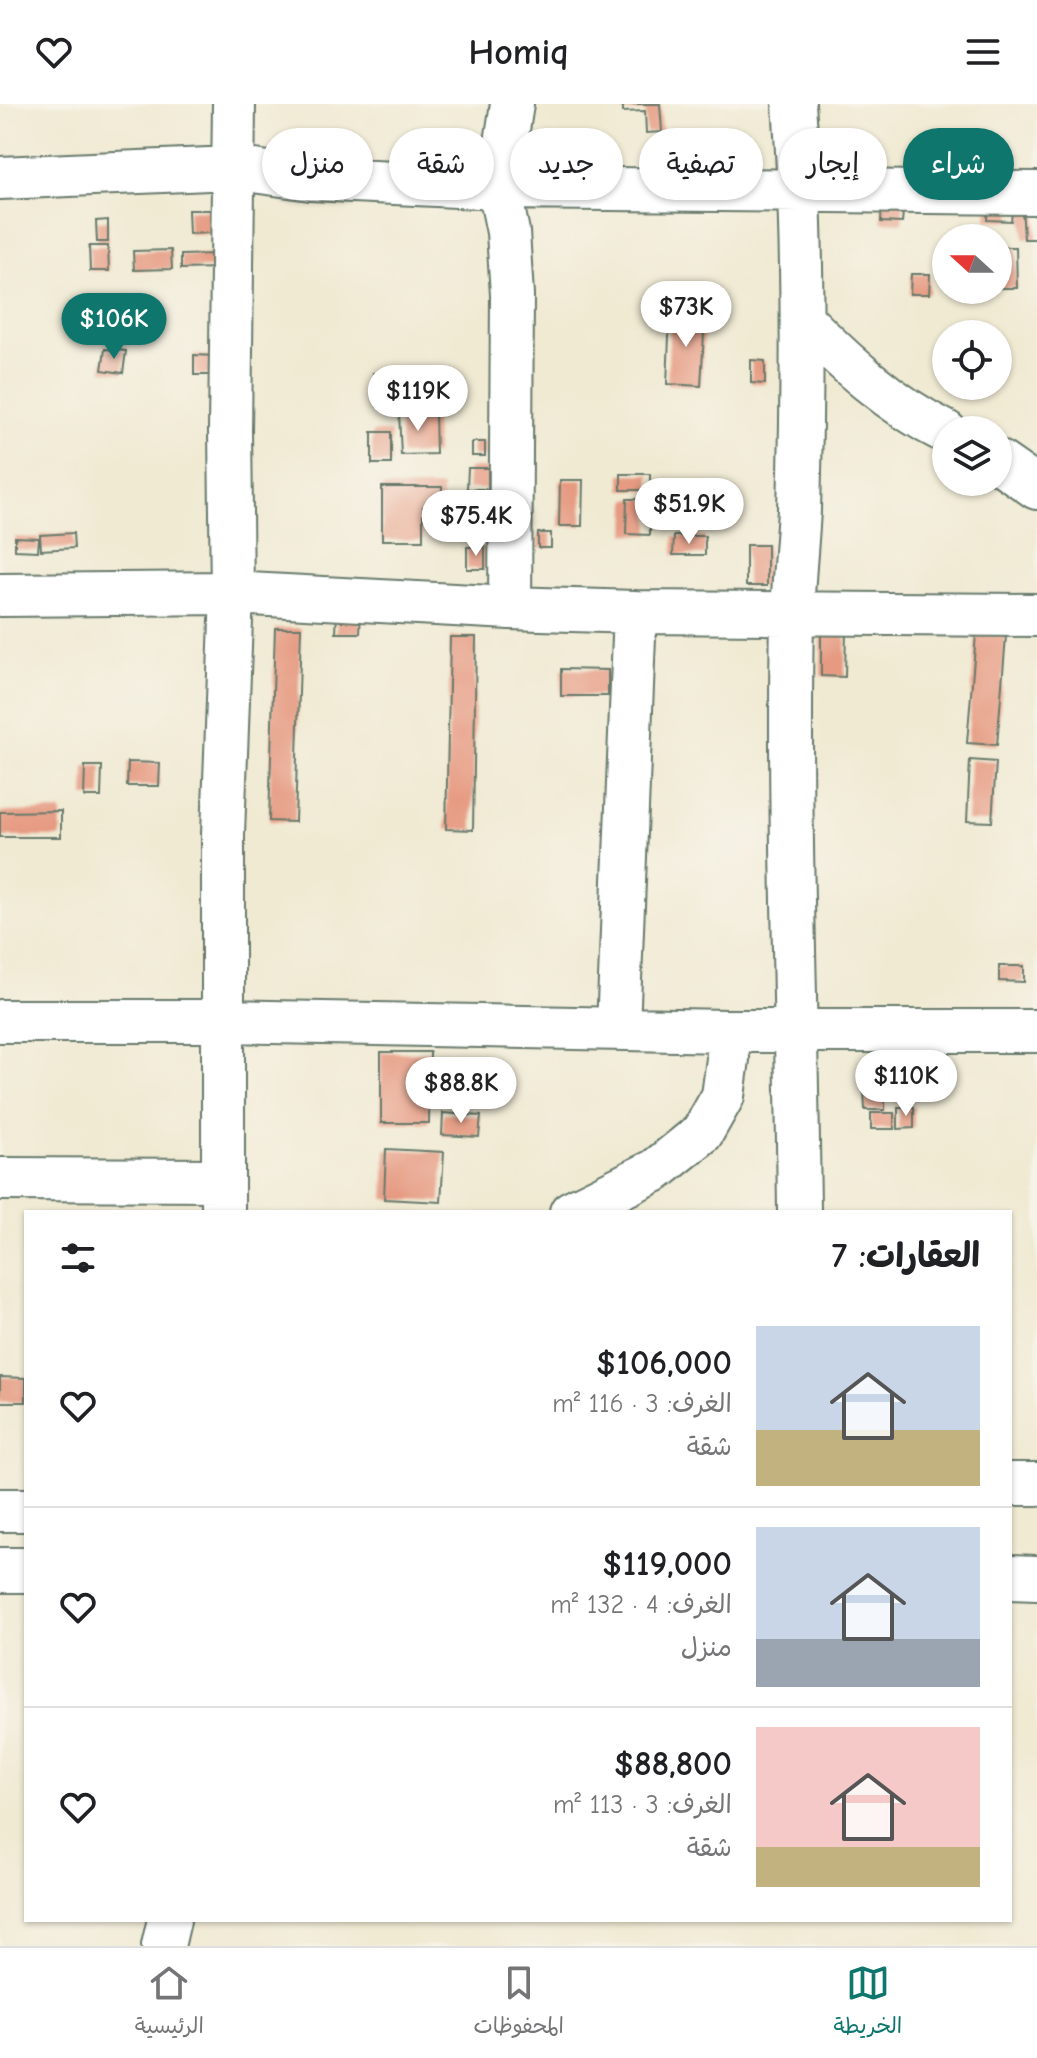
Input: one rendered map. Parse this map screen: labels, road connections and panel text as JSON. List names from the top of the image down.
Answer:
{
  "north": "left",
  "page": {
    "header": "Homiq",
    "chip": [
      "شراء",
      "إيجار",
      "تصفية",
      "جديد",
      "شقة",
      "منزل"
    ],
    "price": [
      "$73K",
      "$106K",
      "$119K",
      "$51.9K",
      "$75.4K",
      "$110K",
      "$88.8K"
    ],
    "heading": "العقارات: 7",
    "list": [
      {
        "name": "$106,000",
        "note": "الغرف: 3 · 116 m² · شقة"
      },
      {
        "name": "$119,000",
        "note": "الغرف: 4 · 132 m² · منزل"
      },
      {
        "name": "$88,800",
        "note": "الغرف: 3 · 113 m² · شقة"
      }
    ],
    "tabs": ["الخريطة", "المحفوظات", "الرئيسية"]
  }
}
